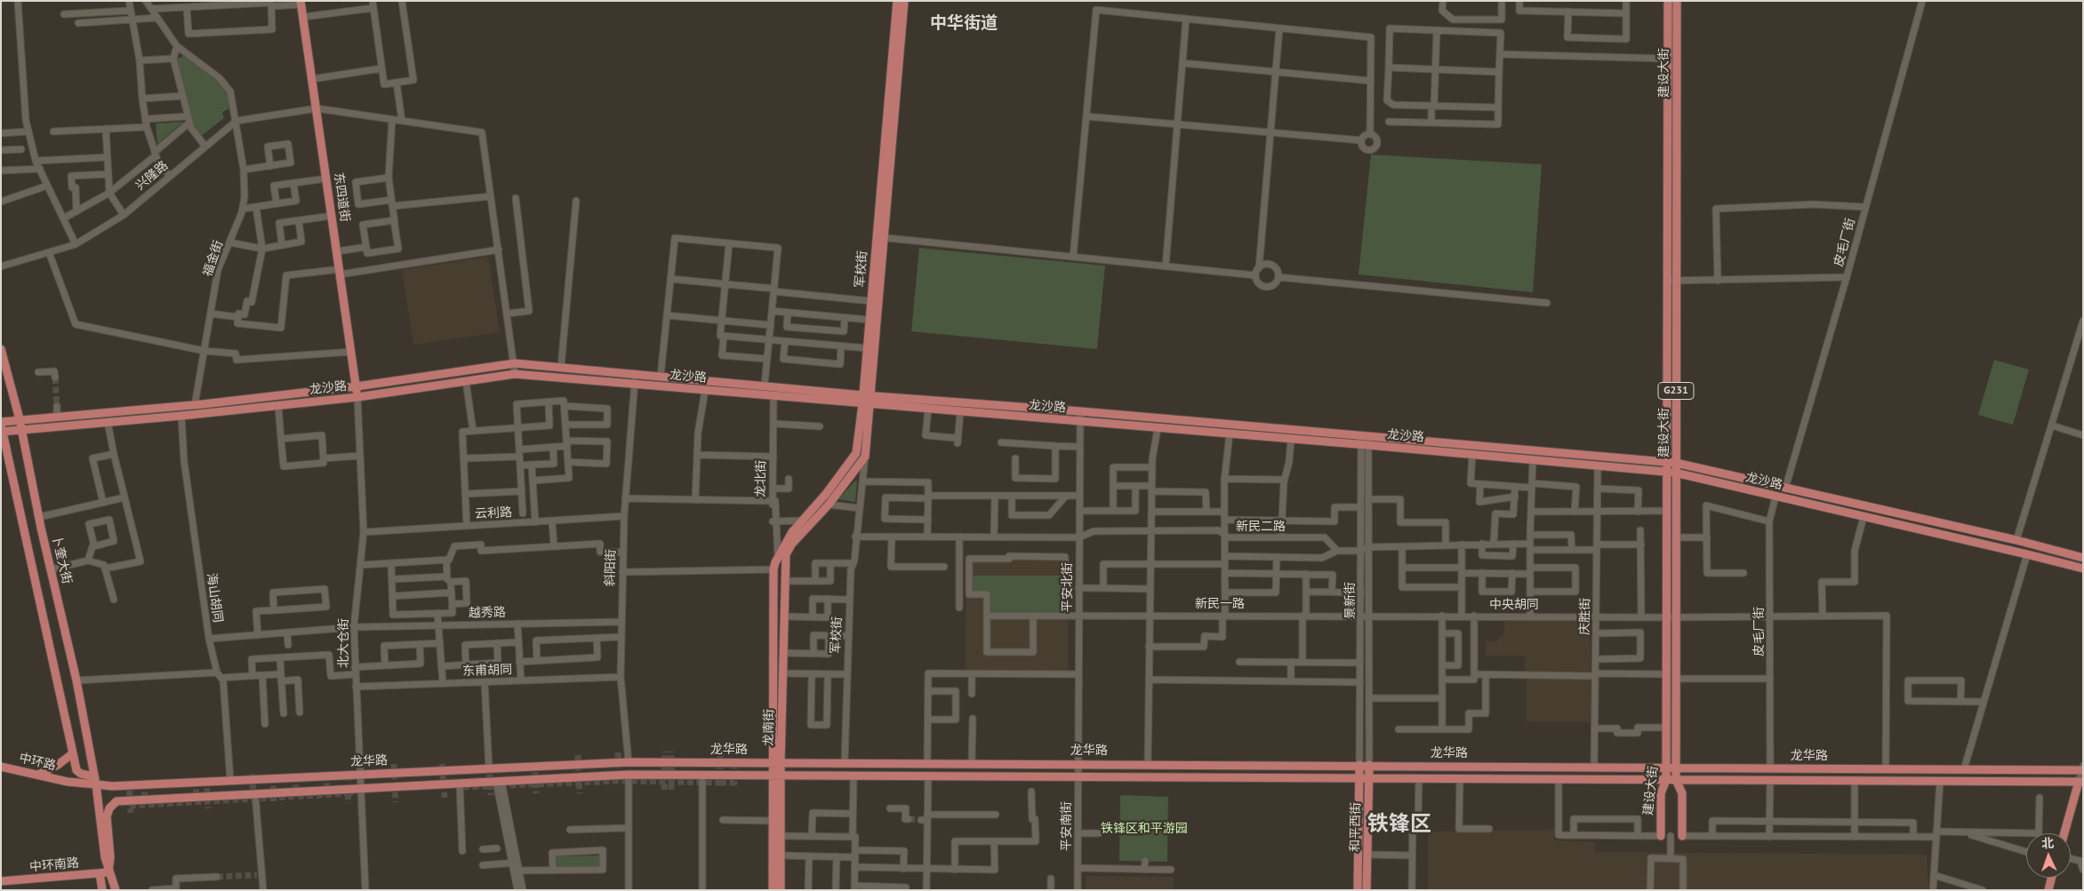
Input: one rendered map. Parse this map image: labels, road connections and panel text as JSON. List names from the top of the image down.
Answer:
{
  "streets": {
    "main road": [
      "建设大街",
      "东四道街",
      "军校街",
      "龙沙路",
      "G231",
      "卜奎大街",
      "龙南街",
      "龙华路",
      "中环路",
      "和平西街",
      "中环南路"
    ],
    "street": [
      "兴隆路",
      "皮毛厂街",
      "福金街",
      "龙北街",
      "云利路",
      "新民二路",
      "斜阳街",
      "平安北街",
      "海山胡同",
      "景新街",
      "新民一路",
      "中央胡同",
      "越秀路",
      "庆胜街",
      "北大仓街",
      "东甫胡同",
      "平安南街"
    ]
  },
  "crossings": [
    ["建设大街", "龙沙路"],
    ["建设大街", "中央胡同"],
    ["建设大街", "龙华路"],
    ["兴隆路", "福金街"],
    ["东四道街", "龙沙路"],
    ["东四道街", "北大仓街"],
    ["皮毛厂街", "龙沙路"],
    ["皮毛厂街", "中央胡同"],
    ["皮毛厂街", "龙华路"],
    ["福金街", "龙沙路"],
    ["军校街", "龙沙路"],
    ["军校街", "龙北街"],
    ["军校街", "新民二路"],
    ["军校街", "龙南街"],
    ["军校街", "龙华路"],
    ["龙沙路", "龙北街"],
    ["龙沙路", "卜奎大街"],
    ["龙沙路", "斜阳街"],
    ["龙沙路", "平安北街"],
    ["龙沙路", "海山胡同"],
    ["龙沙路", "景新街"],
    ["龙沙路", "庆胜街"],
    ["龙沙路", "北大仓街"],
    ["龙北街", "龙南街"],
    ["云利路", "斜阳街"],
    ["云利路", "北大仓街"],
    ["新民二路", "平安北街"],
    ["卜奎大街", "龙华路"],
    ["斜阳街", "越秀路"],
    ["斜阳街", "东甫胡同"],
    ["斜阳街", "龙华路"],
    ["平安北街", "新民一路"],
    ["平安北街", "龙华路"],
    ["平安北街", "平安南街"],
    ["海山胡同", "越秀路"],
    ["海山胡同", "龙华路"],
    ["景新街", "新民一路"],
    ["景新街", "中央胡同"],
    ["景新街", "龙华路"],
    ["景新街", "和平西街"],
    ["新民一路", "中央胡同"],
    ["中央胡同", "庆胜街"],
    ["中央胡同", "龙华路"],
    ["越秀路", "北大仓街"],
    ["庆胜街", "龙华路"],
    ["北大仓街", "东甫胡同"],
    ["北大仓街", "龙华路"],
    ["龙南街", "龙华路"],
    ["龙华路", "中环路"],
    ["龙华路", "平安南街"],
    ["龙华路", "和平西街"],
    ["龙华路", "中环南路"]
  ],
  "districts": ["中华街道", "铁锋区"],
  "parks": ["铁锋区和平游园"],
  "north": "top"
}
